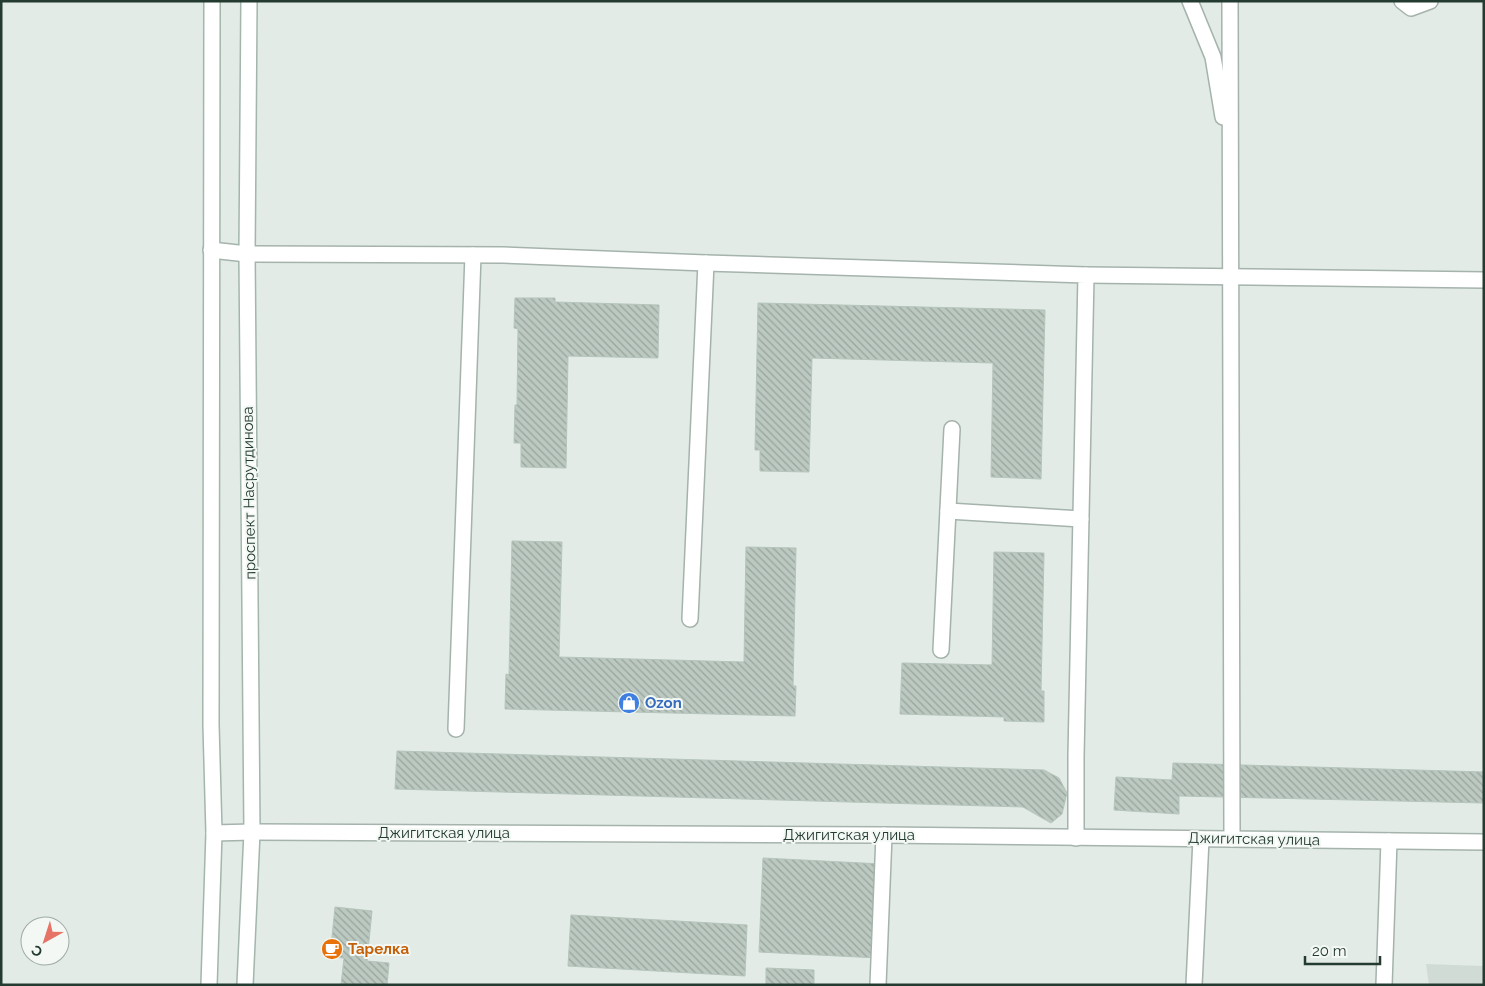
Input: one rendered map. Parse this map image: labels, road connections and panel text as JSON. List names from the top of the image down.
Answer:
{
  "streets": {
    "main road": ["проспект Насрутдинова", "Джигитская улица"]
  },
  "crossings": [
    ["проспект Насрутдинова", "Джигитская улица"]
  ],
  "places": {
    "shop": ["Ozon"],
    "cafe": ["Тарелка"]
  },
  "scale_bar": "20 m",
  "north": "bottom left"
}
